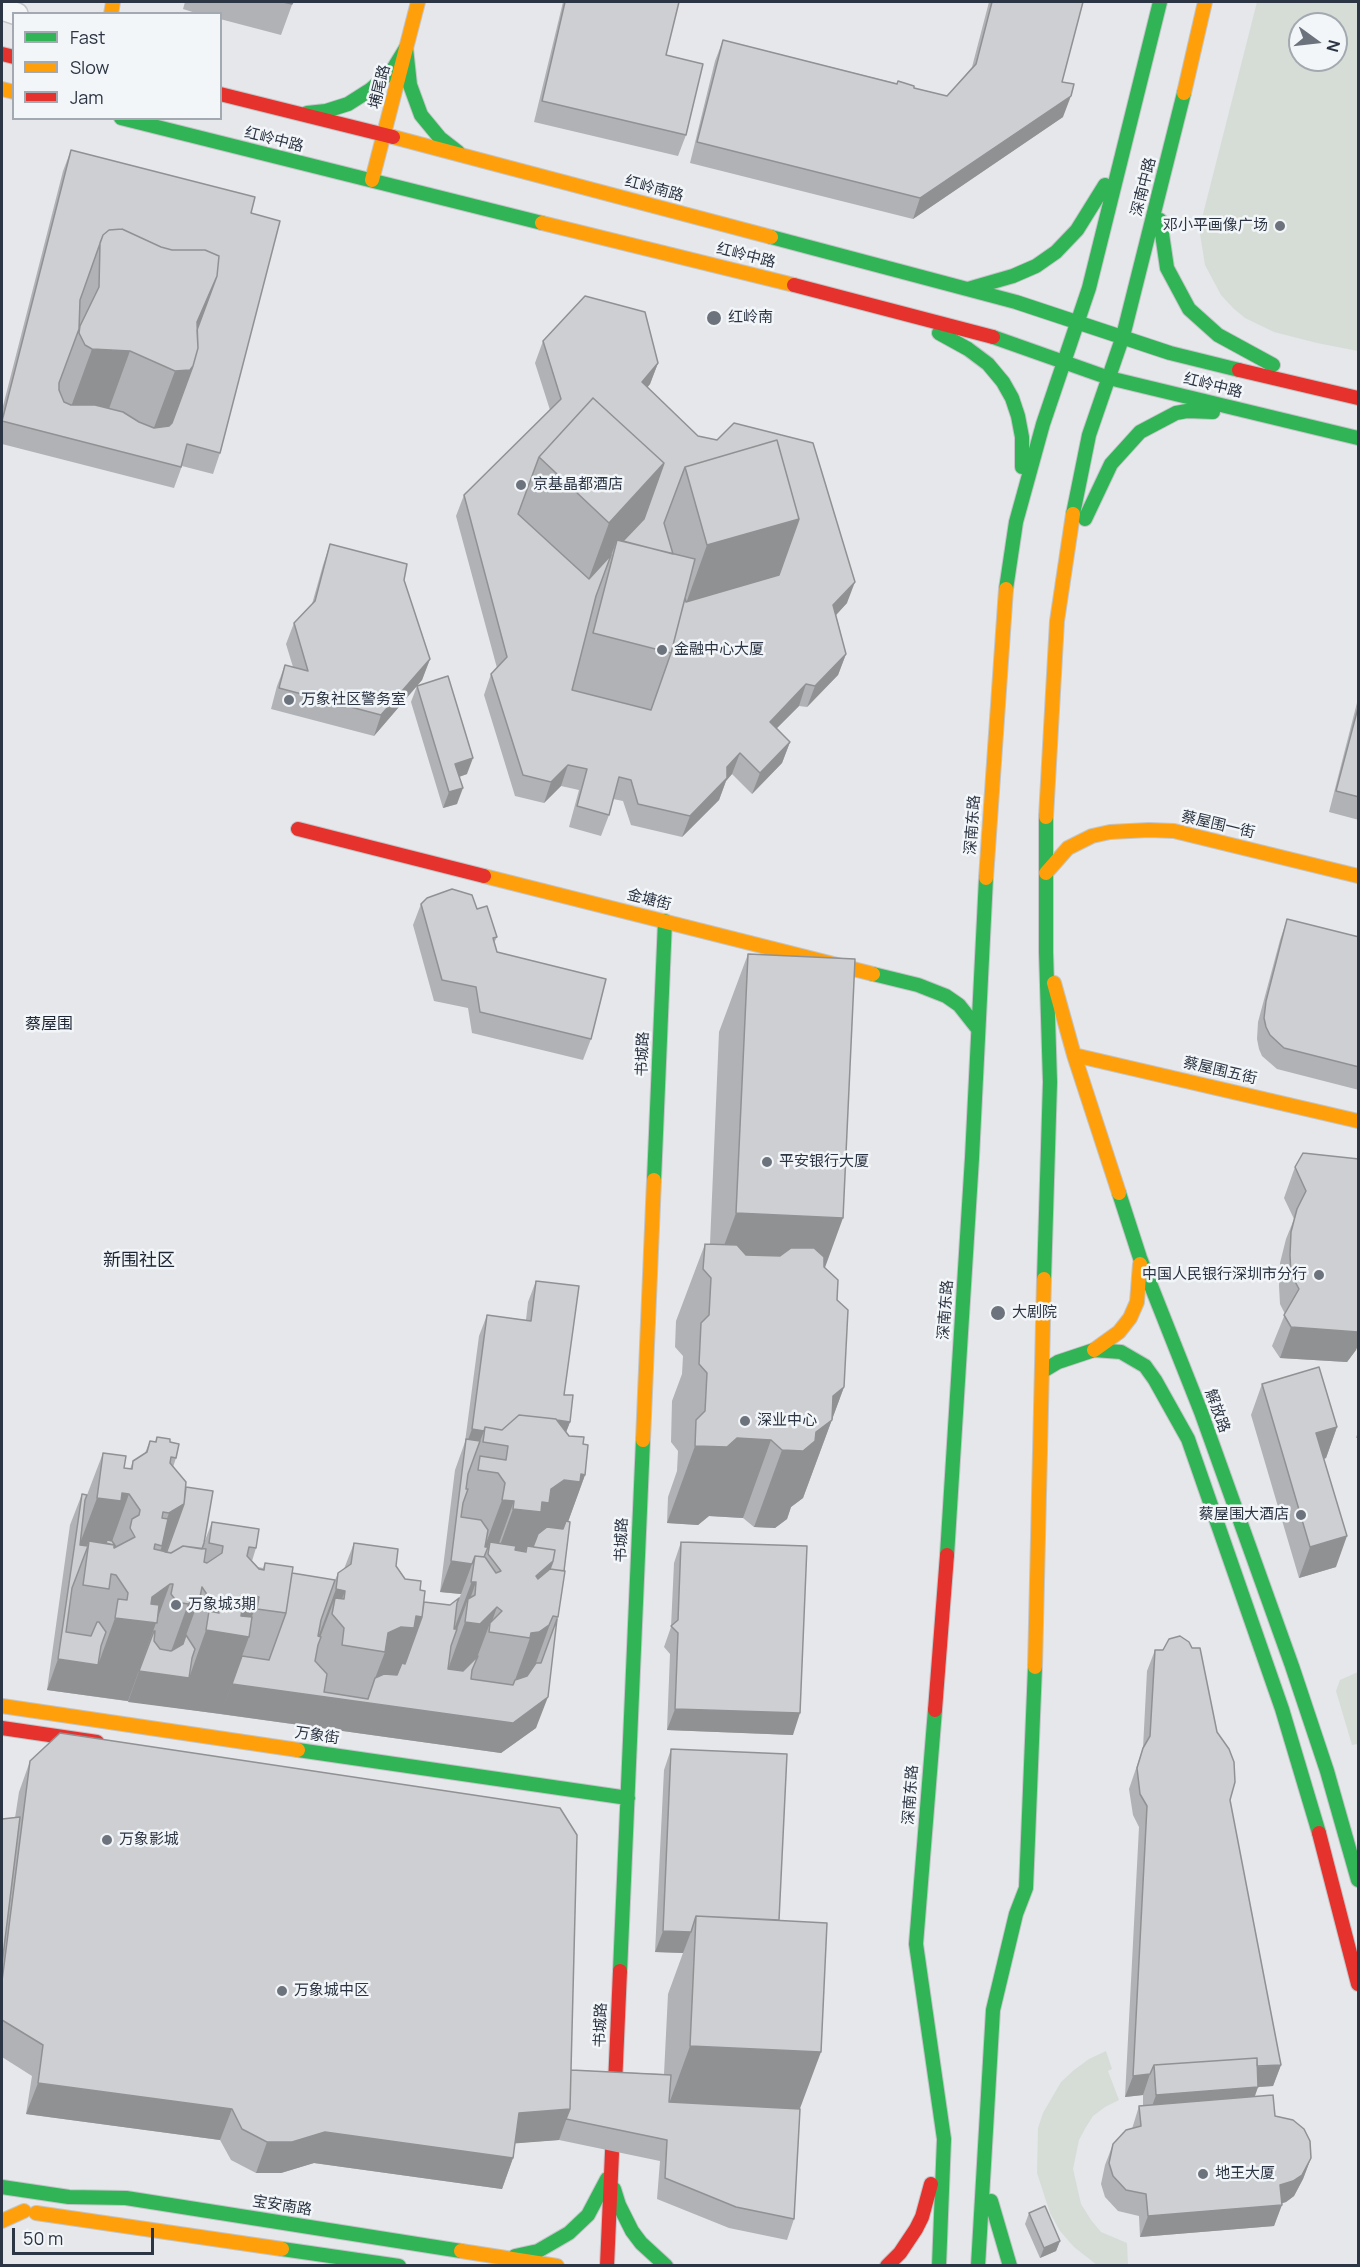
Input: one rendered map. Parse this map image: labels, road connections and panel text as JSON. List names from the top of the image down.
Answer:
{
  "streets": {
    "main road": [
      "埔尾路",
      "红岭中路",
      "深南中路",
      "红岭南路",
      "深南东路",
      "蔡屋围一街",
      "金塘街",
      "书城路",
      "蔡屋围五街",
      "解放路",
      "万象街",
      "宝安南路"
    ]
  },
  "crossings": [
    ["埔尾路", "红岭中路"],
    ["埔尾路", "红岭南路"],
    ["红岭中路", "深南中路"],
    ["红岭中路", "红岭南路"],
    ["红岭中路", "深南东路"],
    ["深南中路", "红岭南路"],
    ["深南中路", "深南东路"],
    ["深南东路", "金塘街"],
    ["金塘街", "书城路"],
    ["书城路", "万象街"],
    ["书城路", "宝安南路"],
    ["蔡屋围五街", "解放路"]
  ],
  "districts": ["蔡屋围", "新围社区"],
  "places": [
    "邓小平画像广场",
    "红岭南",
    "京基晶都酒店",
    "金融中心大厦",
    "万象社区警务室",
    "平安银行大厦",
    "中国人民银行深圳市分行",
    "大剧院",
    "深业中心",
    "蔡屋围大酒店",
    "万象城3期",
    "万象影城",
    "万象城中区",
    "地王大厦"
  ],
  "legend": ["Fast", "Slow", "Jam"],
  "scale_bar": "50 m",
  "north": "right"
}
